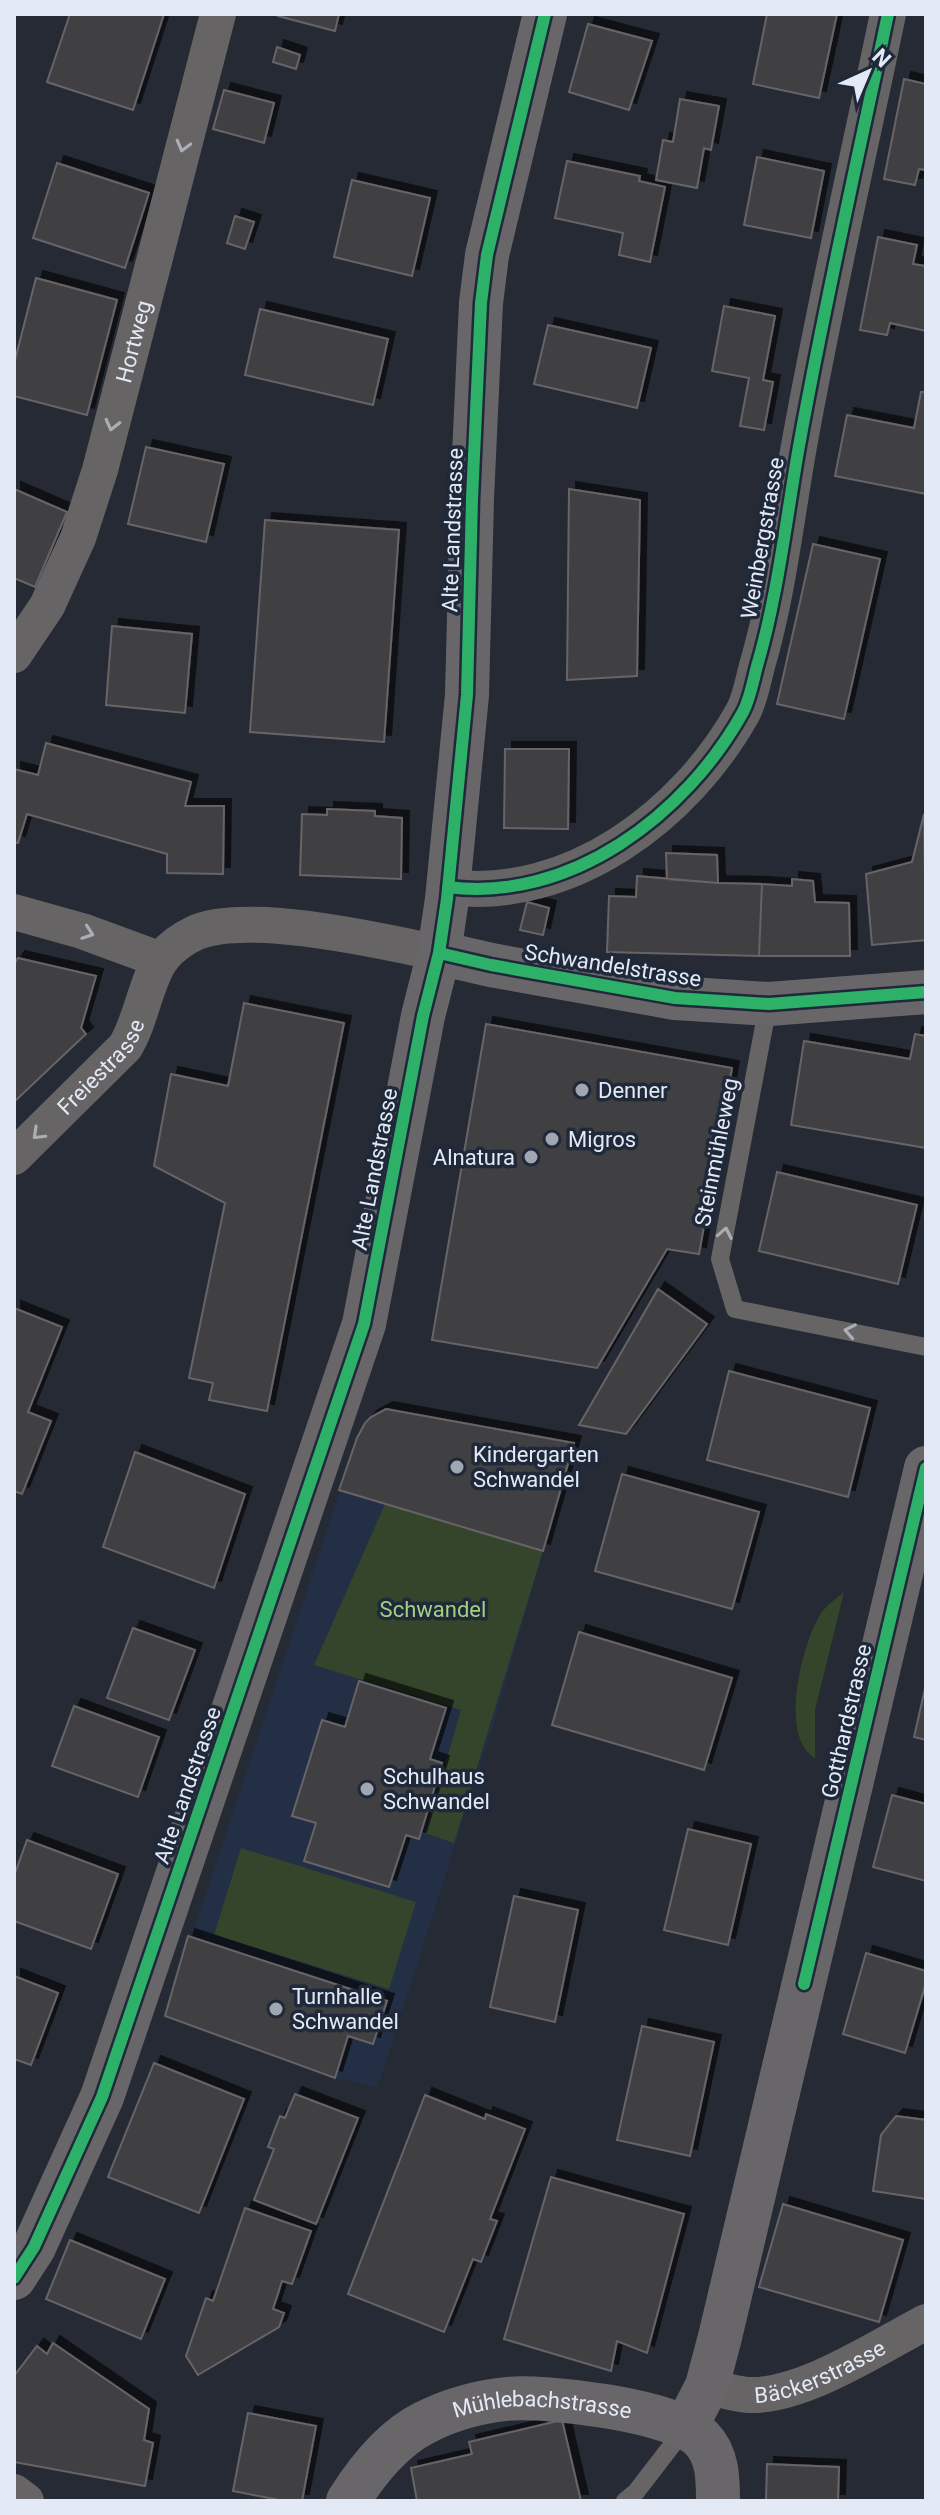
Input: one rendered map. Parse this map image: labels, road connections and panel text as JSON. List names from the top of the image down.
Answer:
{
  "streets": {
    "street": [
      "Hortweg",
      "Alte Landstrasse",
      "Weinbergstrasse",
      "Schwandelstrasse",
      "Freiestrasse",
      "Gotthardstrasse",
      "Bäckerstrasse",
      "Mühlebachstrasse"
    ],
    "lane": ["Steinmühleweg"]
  },
  "crossings": [
    ["Alte Landstrasse", "Weinbergstrasse"],
    ["Alte Landstrasse", "Schwandelstrasse"],
    ["Schwandelstrasse", "Freiestrasse"],
    ["Schwandelstrasse", "Steinmühleweg"],
    ["Gotthardstrasse", "Bäckerstrasse"],
    ["Gotthardstrasse", "Mühlebachstrasse"]
  ],
  "one_way": ["Hortweg", "Freiestrasse"],
  "parks": ["Schwandel"],
  "places": [
    "Denner",
    "Migros",
    "Alnatura",
    "Kindergarten Schwandel",
    "Schulhaus Schwandel",
    "Turnhalle Schwandel"
  ],
  "north": "top right"
}
